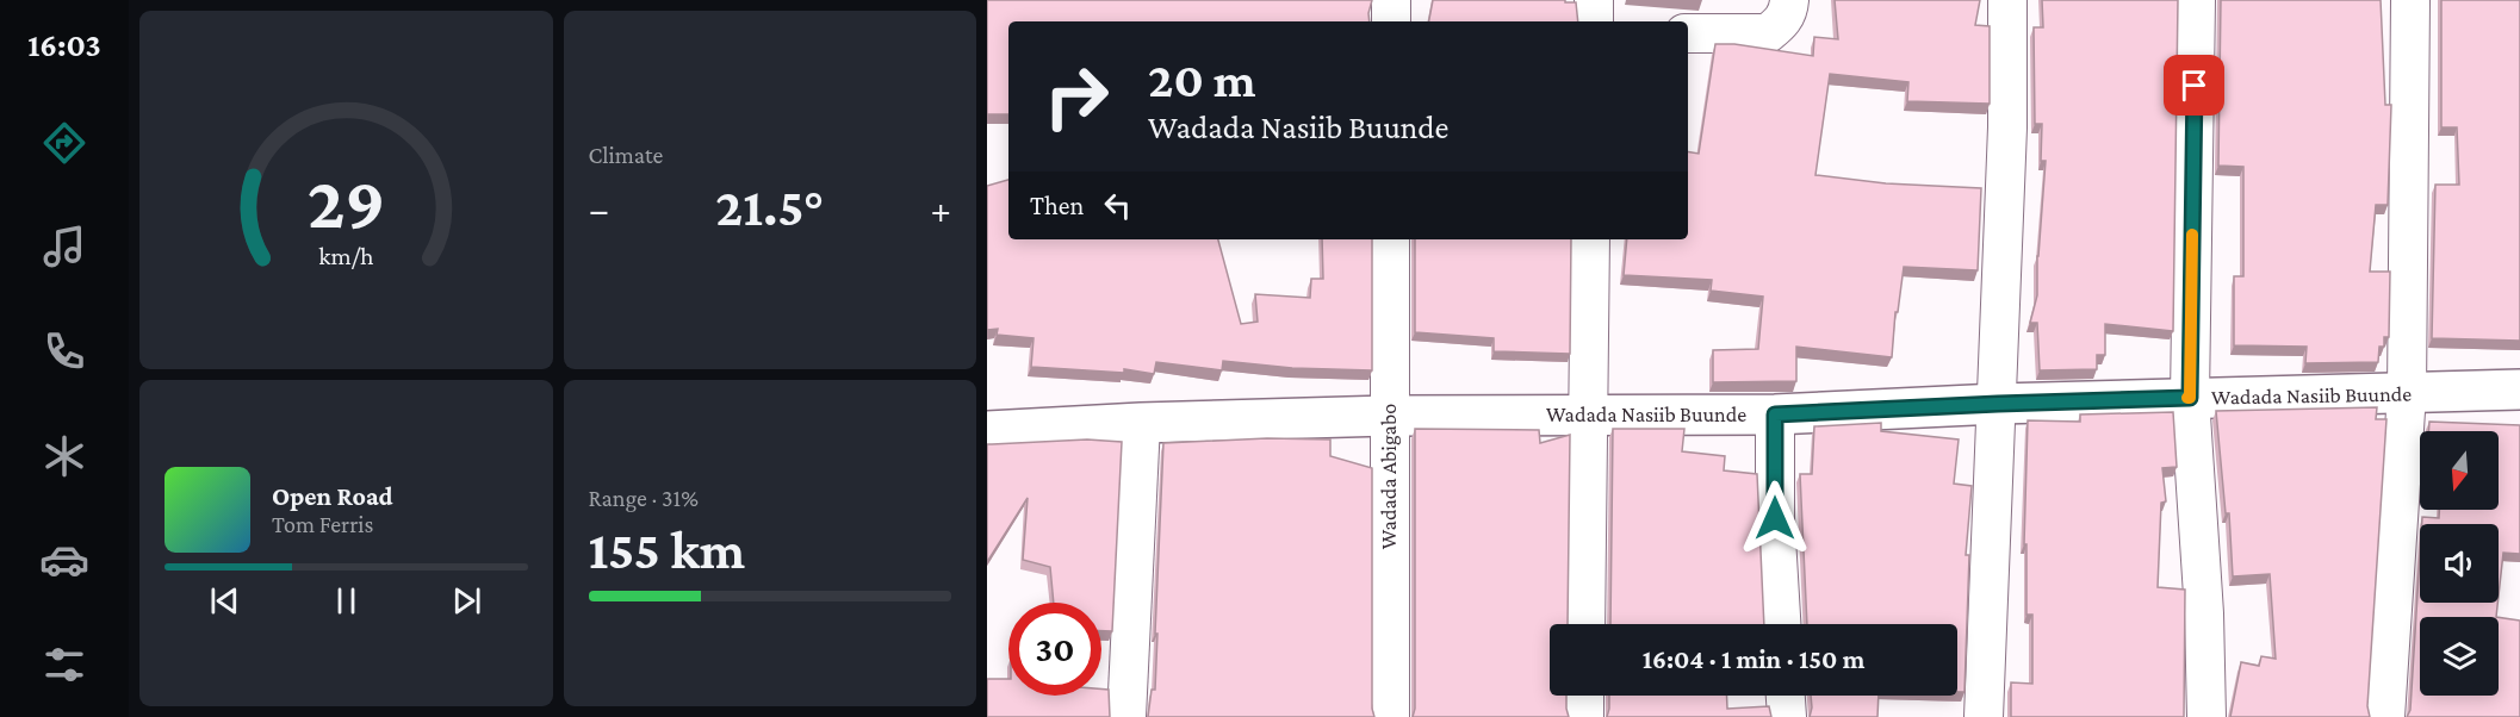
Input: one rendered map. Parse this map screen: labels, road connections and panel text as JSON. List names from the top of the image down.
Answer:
{
  "streets": {
    "street": ["Wadada Nasiib Buunde", "Wadada Abigabo"]
  },
  "crossings": [
    ["Wadada Nasiib Buunde", "Wadada Abigabo"]
  ],
  "north": "bottom",
  "page": {
    "tabs": "16:03",
    "tile": [
      "Climate",
      ["Range · 31%", "155 km"]
    ],
    "turn": ["20 m", "Wadada Nasiib Buunde"],
    "then": "Then",
    "heat": ["−", "21.5°", "+"],
    "song": ["Open Road", "Tom Ferris"],
    "limit": "30",
    "trip": "16:04 · 1 min · 150 m",
    "gauge": ["29", "km/h"]
  }
}
